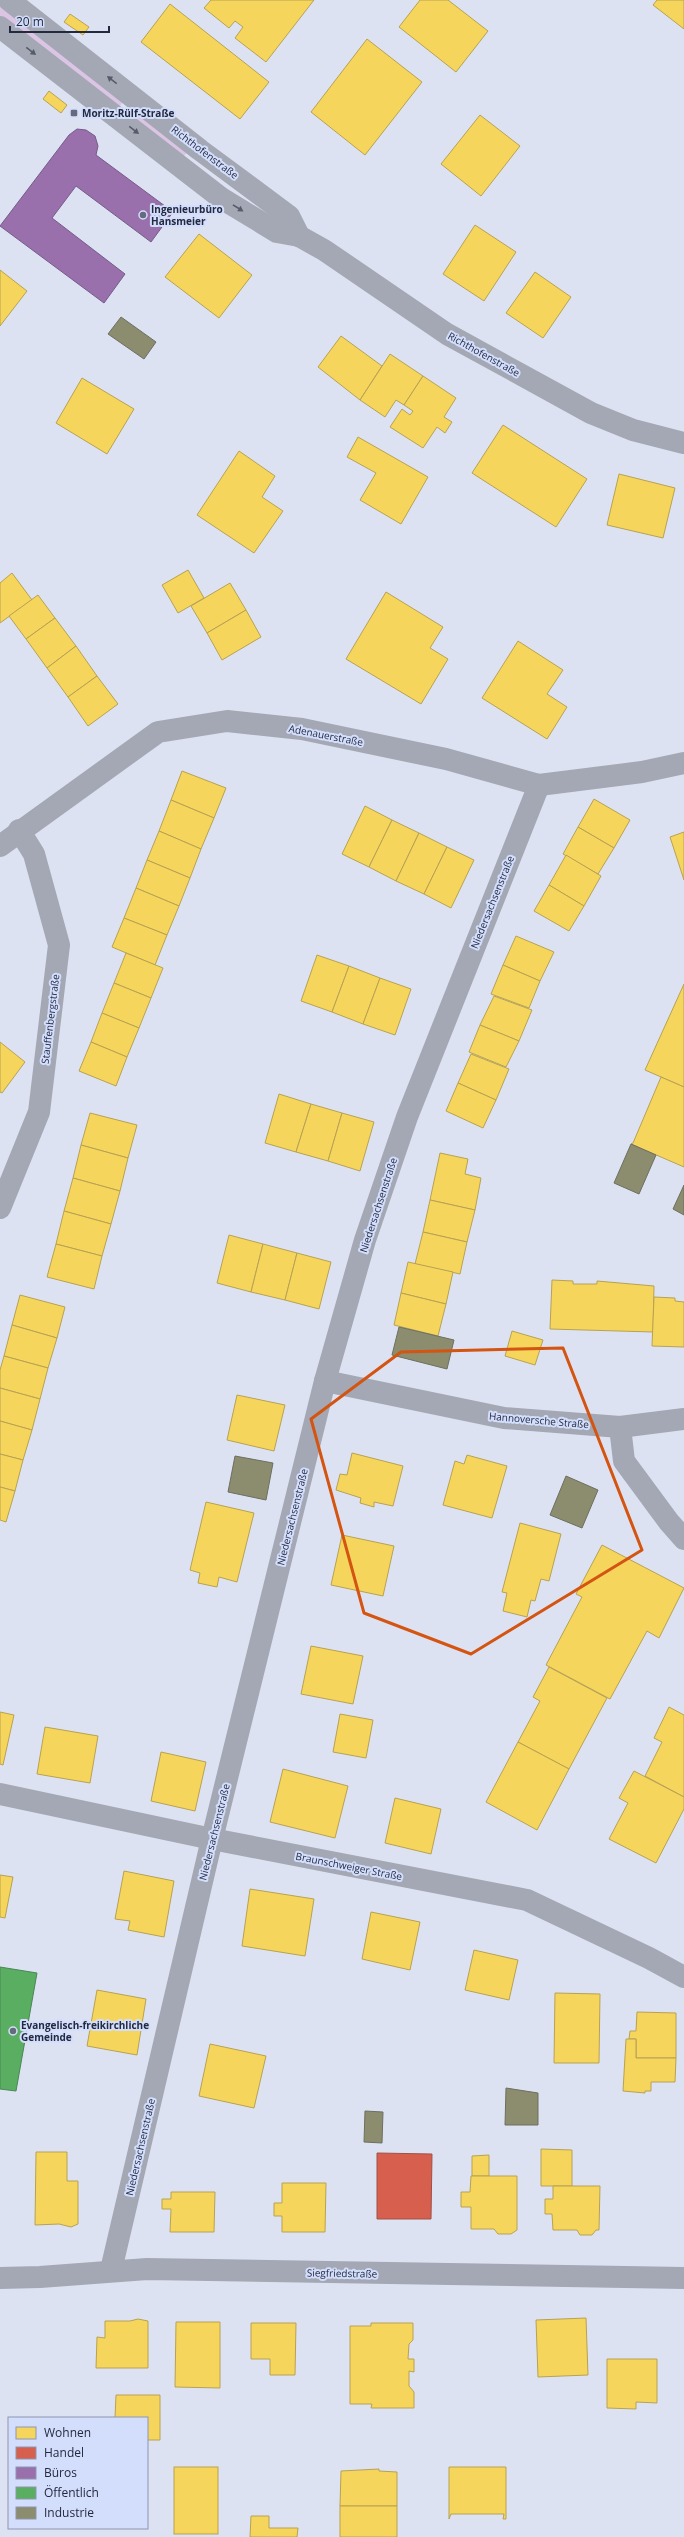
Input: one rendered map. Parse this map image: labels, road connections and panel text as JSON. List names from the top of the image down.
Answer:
{
  "streets": {
    "street": [
      "Richthofenstraße",
      "Adenauerstraße",
      "Niedersachsenstraße",
      "Stauffenbergstraße",
      "Hannoversche Straße",
      "Braunschweiger Straße",
      "Siegfriedstraße"
    ]
  },
  "crossings": [
    ["Adenauerstraße", "Niedersachsenstraße"],
    ["Adenauerstraße", "Stauffenbergstraße"],
    ["Niedersachsenstraße", "Hannoversche Straße"],
    ["Niedersachsenstraße", "Braunschweiger Straße"],
    ["Niedersachsenstraße", "Siegfriedstraße"]
  ],
  "places": {
    "transit": ["Moritz-Rülf-Straße"],
    "other": ["Ingenieurbüro Hansmeier", "Evangelisch-freikirchliche Gemeinde"]
  },
  "legend": [
    "Wohnen",
    "Handel",
    "Büros",
    "Öffentlich",
    "Industrie"
  ],
  "scale_bar": "20 m"
}
